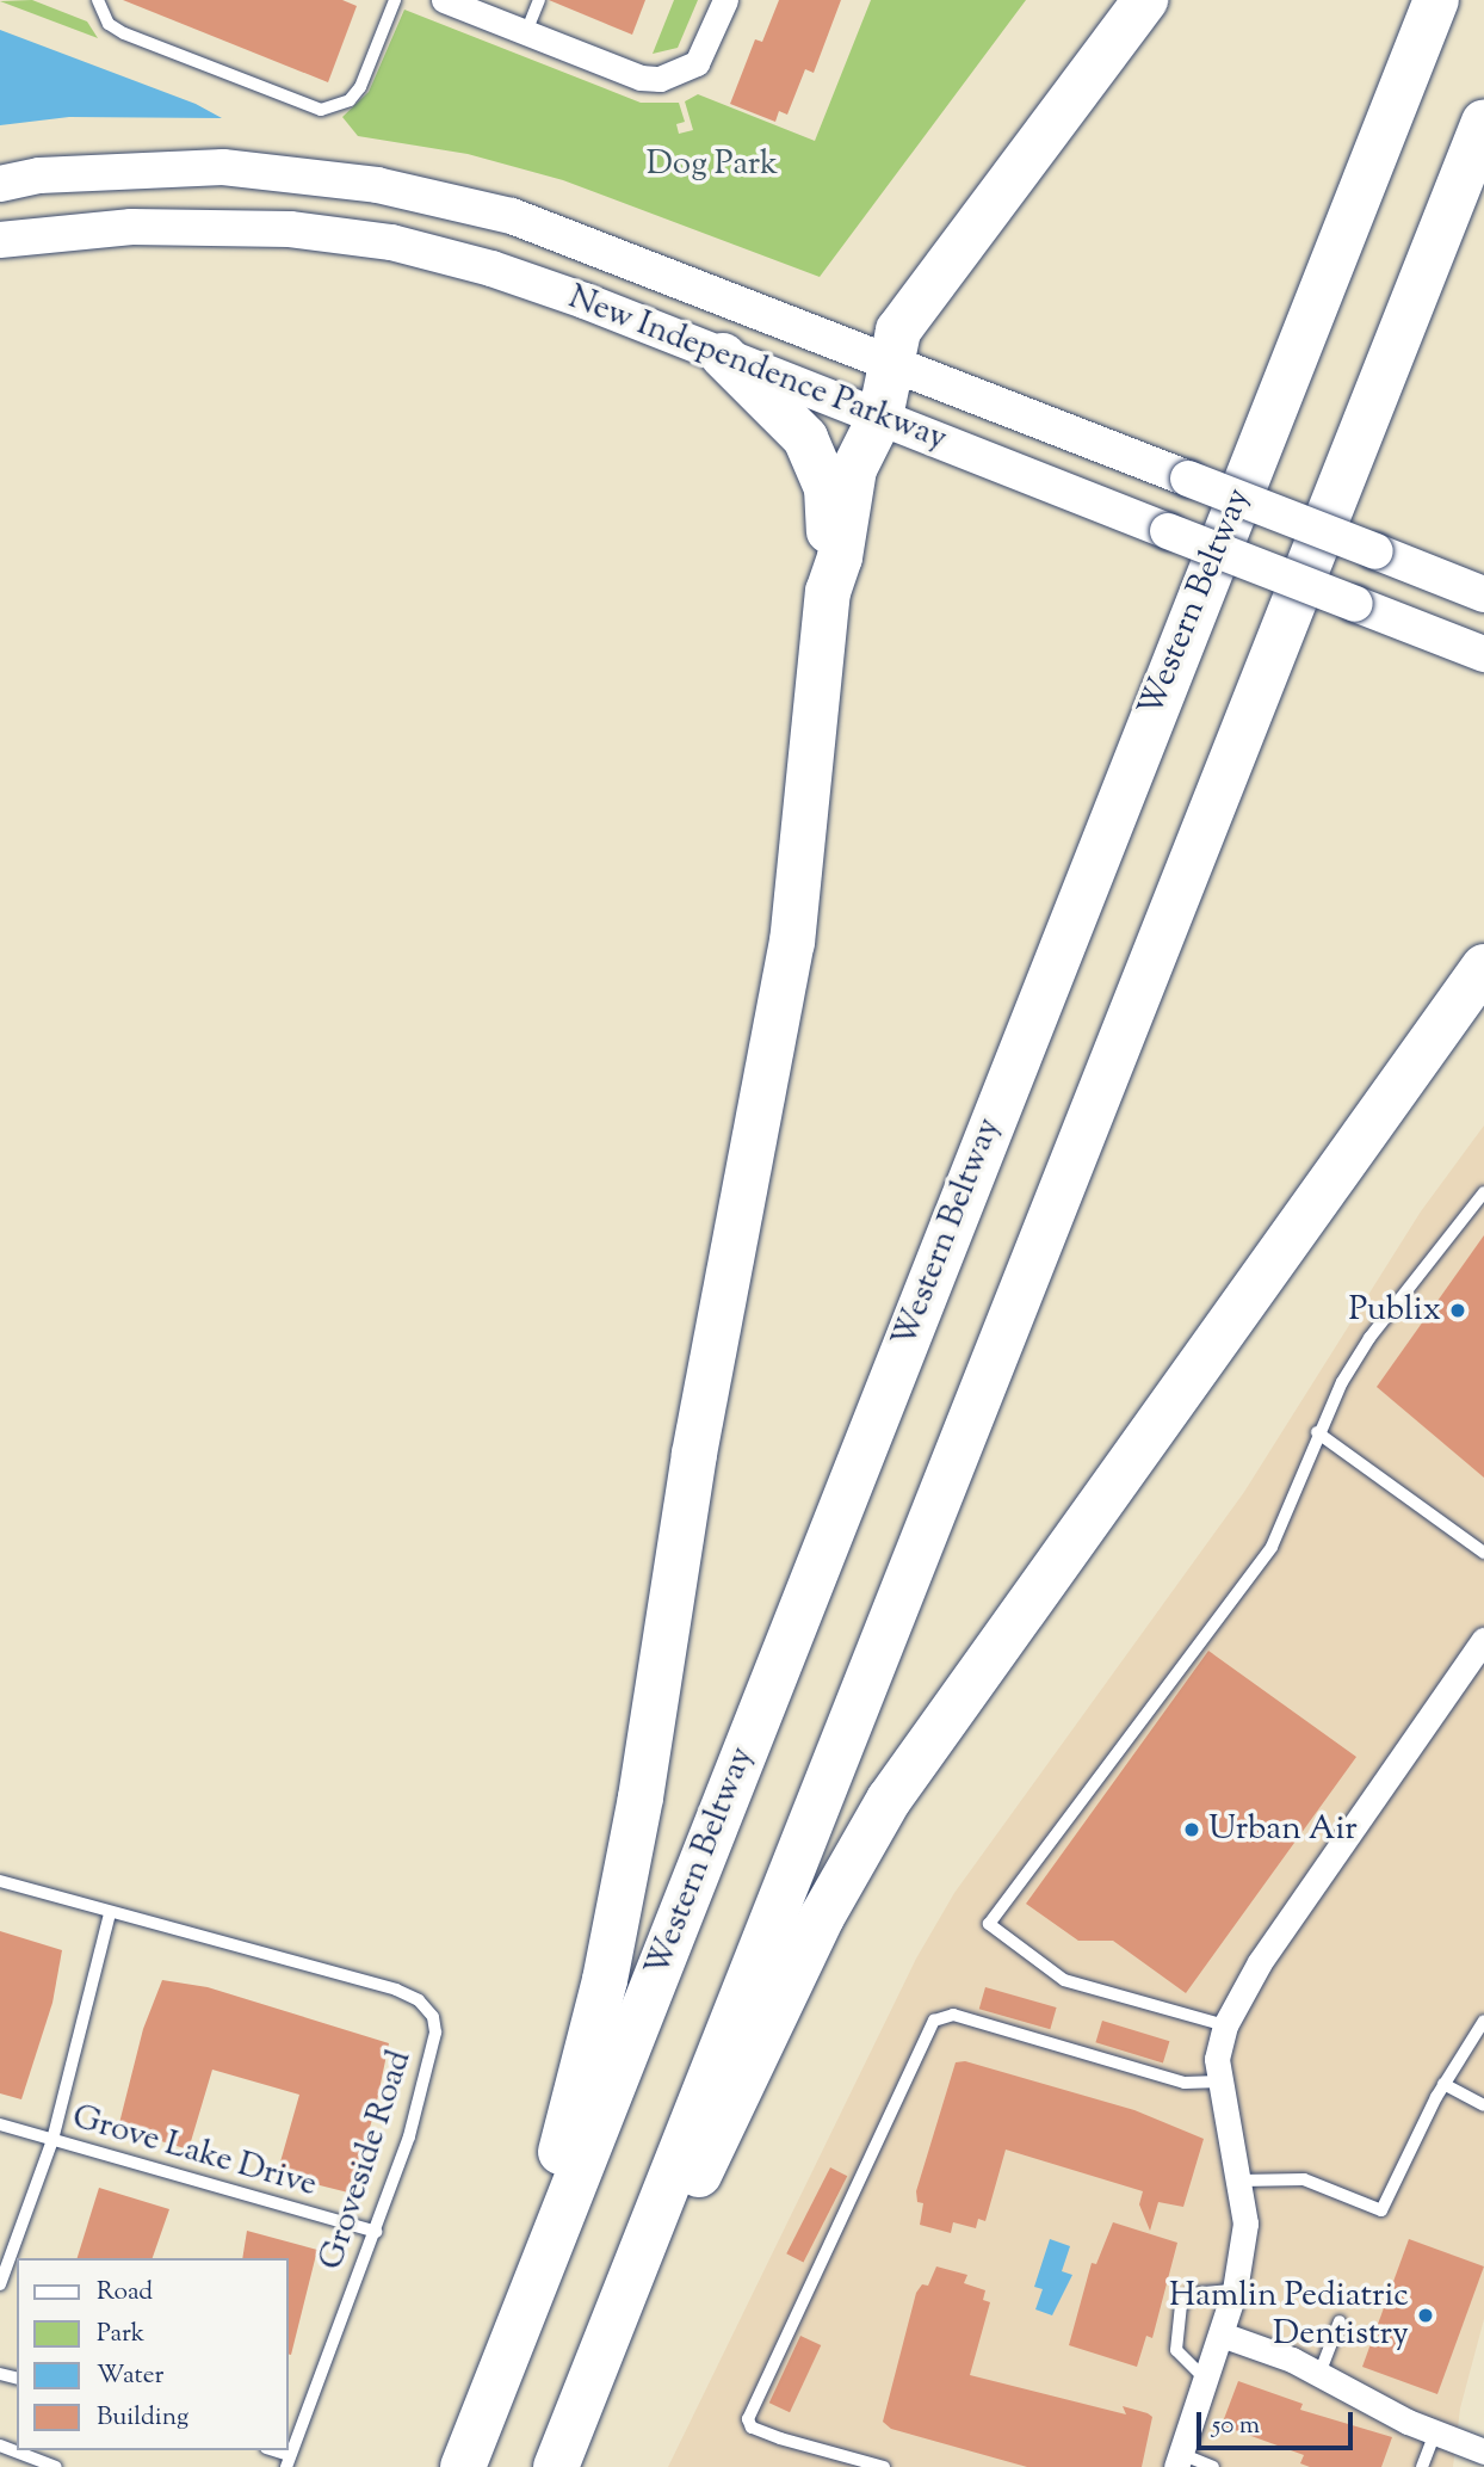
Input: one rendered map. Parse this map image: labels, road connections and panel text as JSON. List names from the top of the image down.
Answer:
{
  "streets": {
    "highway": ["Western Beltway"],
    "main road": ["New Independence Parkway"],
    "lane": ["Grove Lake Drive", "Groveside Road"]
  },
  "crossings": [
    ["Grove Lake Drive", "Groveside Road"]
  ],
  "parks": ["Dog Park"],
  "places": ["Publix", "Urban Air", "Hamlin Pediatric Dentistry"],
  "legend": [
    "Road",
    "Park",
    "Water",
    "Building"
  ],
  "scale_bar": "50 m"
}
